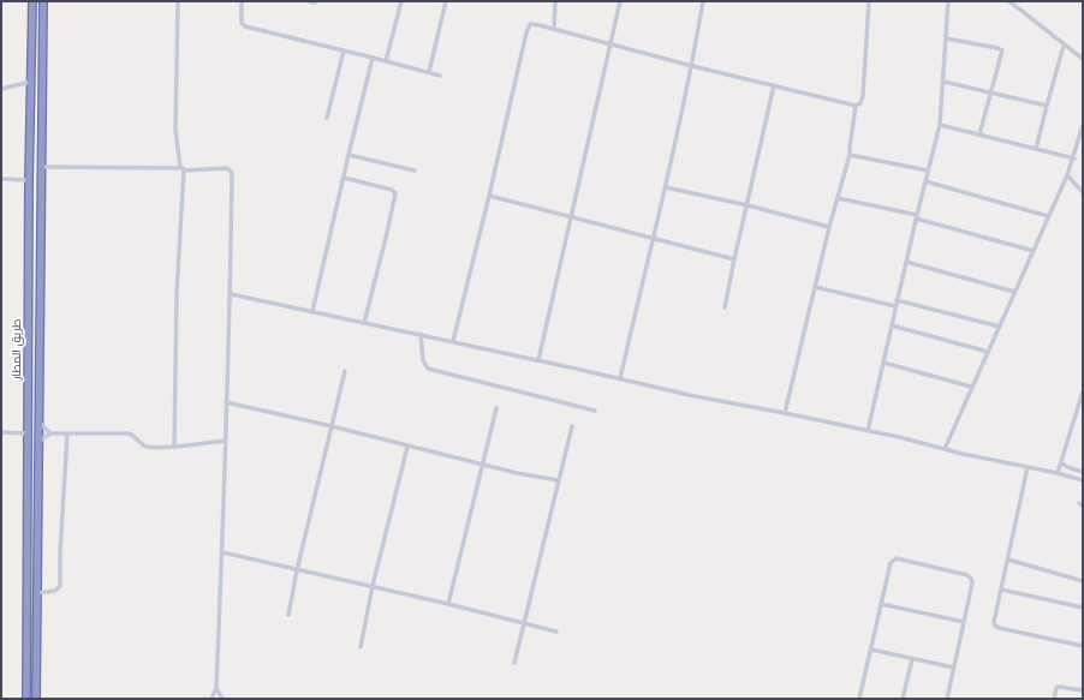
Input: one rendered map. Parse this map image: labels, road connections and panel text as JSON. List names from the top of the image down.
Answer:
{
  "streets": {
    "highway": ["طريق المطار"]
  }
}
